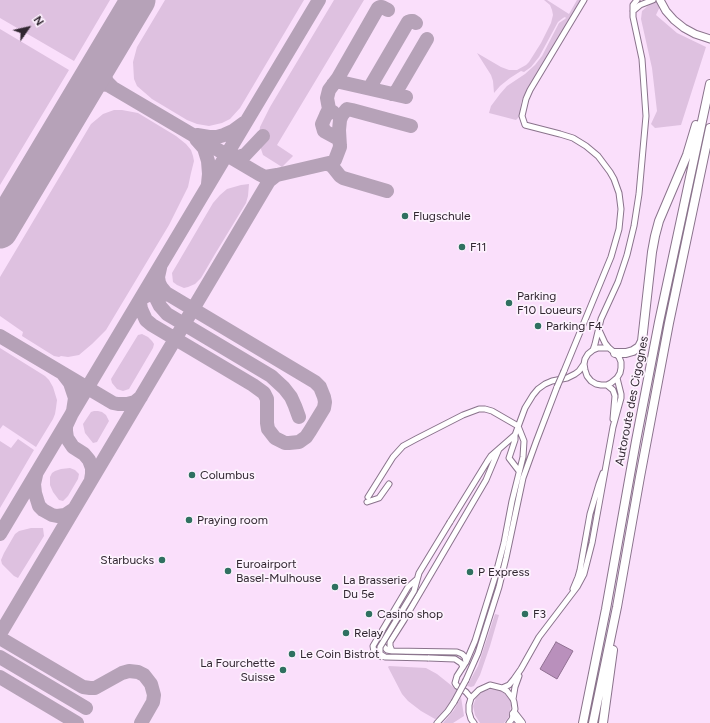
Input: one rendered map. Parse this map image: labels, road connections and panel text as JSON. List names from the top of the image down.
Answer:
{
  "streets": {
    "highway": ["Autoroute des Cigognes"]
  },
  "places": [
    "Flugschule",
    "F11",
    "Parking F10 Loueurs",
    "Parking F4",
    "Columbus",
    "Praying room",
    "Starbucks",
    "Euroairport Basel-Mulhouse",
    "P Express",
    "La Brasserie Du 5e",
    "Casino shop",
    "F3",
    "Relay",
    "Le Coin Bistrot",
    "La Fourchette Suisse"
  ],
  "north": "top right"
}
